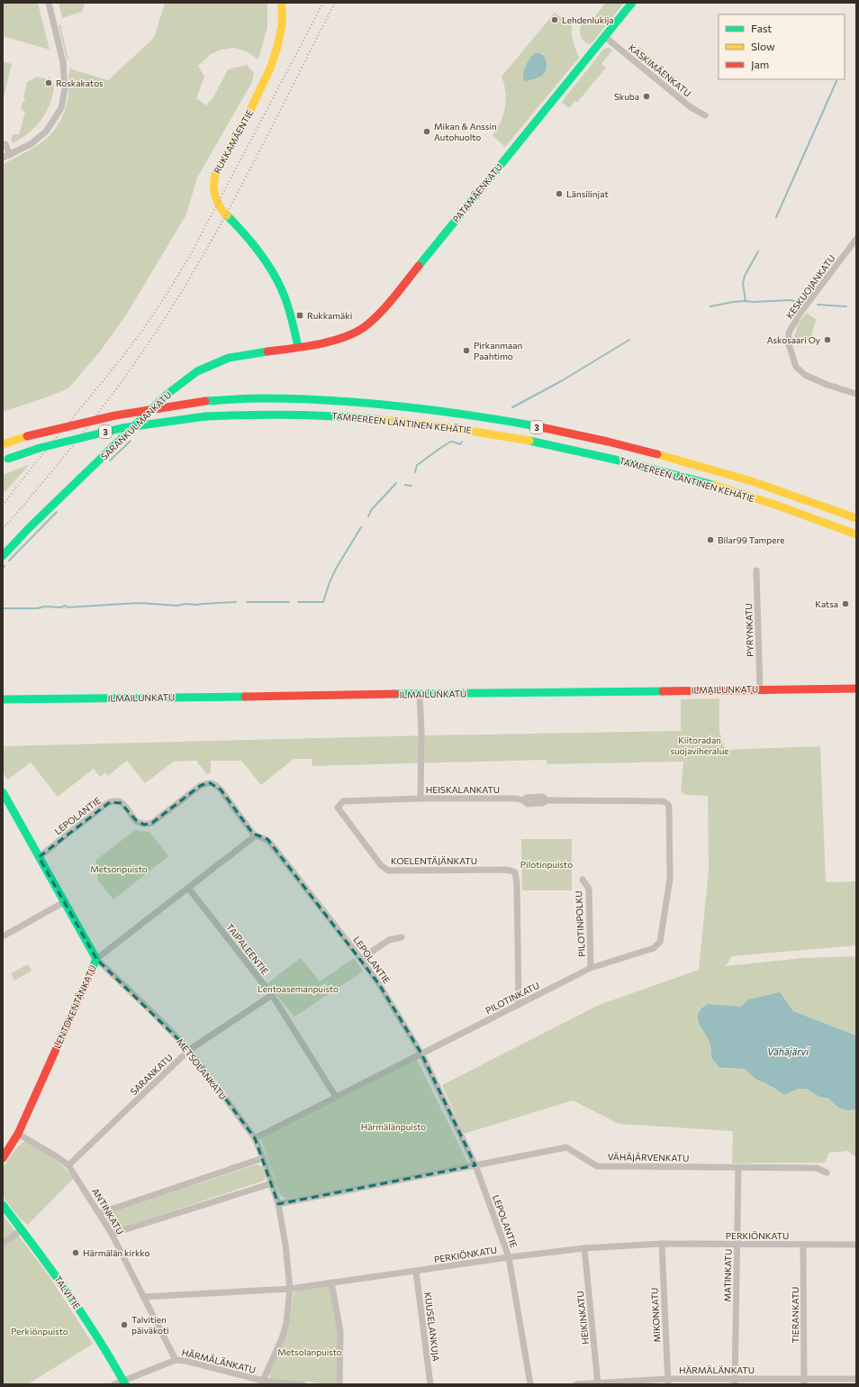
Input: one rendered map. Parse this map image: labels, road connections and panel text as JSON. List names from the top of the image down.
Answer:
{
  "streets": {
    "main road": [
      "RUKKAMÄENTIE",
      "PATAMÄENKATU",
      "TAMPEREEN LÄNTINEN KEHÄTIE",
      "SARANKULMANKATU",
      "3",
      "ILMAILUNKATU",
      "LENTOKENTÄNKATU",
      "METSOLANKATU",
      "TALVITIE"
    ],
    "street": [
      "KASKIMÄENKATU",
      "KESKUOJANKATU",
      "PYRYNKATU",
      "HEISKALANKATU",
      "LEPOLANTIE",
      "KOELENTÄJÄNKATU",
      "PILOTINPOLKU",
      "TAIPALEENTIE",
      "PILOTINKATU",
      "SARANKATU",
      "VÄHÄJÄRVENKATU",
      "ANTINKATU",
      "PERKIÖNKATU",
      "MATINKATU",
      "MIKONKATU",
      "TIERANKATU",
      "HEIKINKATU",
      "KUUSELANKUJA",
      "HÄRMÄLÄNKATU"
    ]
  },
  "crossings": [
    ["KASKIMÄENKATU", "PATAMÄENKATU"],
    ["RUKKAMÄENTIE", "PATAMÄENKATU"],
    ["RUKKAMÄENTIE", "SARANKULMANKATU"],
    ["PATAMÄENKATU", "SARANKULMANKATU"],
    ["PYRYNKATU", "ILMAILUNKATU"],
    ["ILMAILUNKATU", "HEISKALANKATU"],
    ["HEISKALANKATU", "KOELENTÄJÄNKATU"],
    ["HEISKALANKATU", "PILOTINKATU"],
    ["LEPOLANTIE", "PILOTINKATU"],
    ["LEPOLANTIE", "LENTOKENTÄNKATU"],
    ["LEPOLANTIE", "METSOLANKATU"],
    ["LEPOLANTIE", "VÄHÄJÄRVENKATU"],
    ["LEPOLANTIE", "PERKIÖNKATU"],
    ["KOELENTÄJÄNKATU", "PILOTINKATU"],
    ["PILOTINPOLKU", "PILOTINKATU"],
    ["TAIPALEENTIE", "PILOTINKATU"],
    ["TAIPALEENTIE", "LENTOKENTÄNKATU"],
    ["TAIPALEENTIE", "SARANKATU"],
    ["PILOTINKATU", "METSOLANKATU"],
    ["LENTOKENTÄNKATU", "METSOLANKATU"],
    ["LENTOKENTÄNKATU", "ANTINKATU"],
    ["METSOLANKATU", "SARANKATU"],
    ["METSOLANKATU", "PERKIÖNKATU"],
    ["METSOLANKATU", "HÄRMÄLÄNKATU"],
    ["SARANKATU", "ANTINKATU"],
    ["VÄHÄJÄRVENKATU", "MATINKATU"],
    ["ANTINKATU", "PERKIÖNKATU"],
    ["ANTINKATU", "HÄRMÄLÄNKATU"],
    ["PERKIÖNKATU", "MATINKATU"],
    ["PERKIÖNKATU", "MIKONKATU"],
    ["PERKIÖNKATU", "TIERANKATU"],
    ["PERKIÖNKATU", "HEIKINKATU"],
    ["PERKIÖNKATU", "KUUSELANKUJA"],
    ["MATINKATU", "HÄRMÄLÄNKATU"],
    ["TALVITIE", "HÄRMÄLÄNKATU"],
    ["MIKONKATU", "HÄRMÄLÄNKATU"],
    ["TIERANKATU", "HÄRMÄLÄNKATU"],
    ["HEIKINKATU", "HÄRMÄLÄNKATU"]
  ],
  "water": ["Vähäjärvi"],
  "parks": [
    "Kiitoradan suojaviheralue",
    "Pilotinpuisto",
    "Metsonpuisto",
    "Lentoasemanpuisto",
    "Härmälänpuisto",
    "Perkiönpuisto",
    "Metsolanpuisto"
  ],
  "places": {
    "other": [
      "Lehdenlukija",
      "Roskakatos",
      "Skuba",
      "Mikan & Anssin Autohuolto",
      "Länsilinjat",
      "Askosaari Oy",
      "Pirkanmaan Paahtimo",
      "Bilar99 Tampere",
      "Katsa",
      "Härmälän kirkko",
      "Talvitien päiväkoti"
    ],
    "transit": ["Rukkamäki"]
  },
  "legend": ["Fast", "Slow", "Jam"]
}
